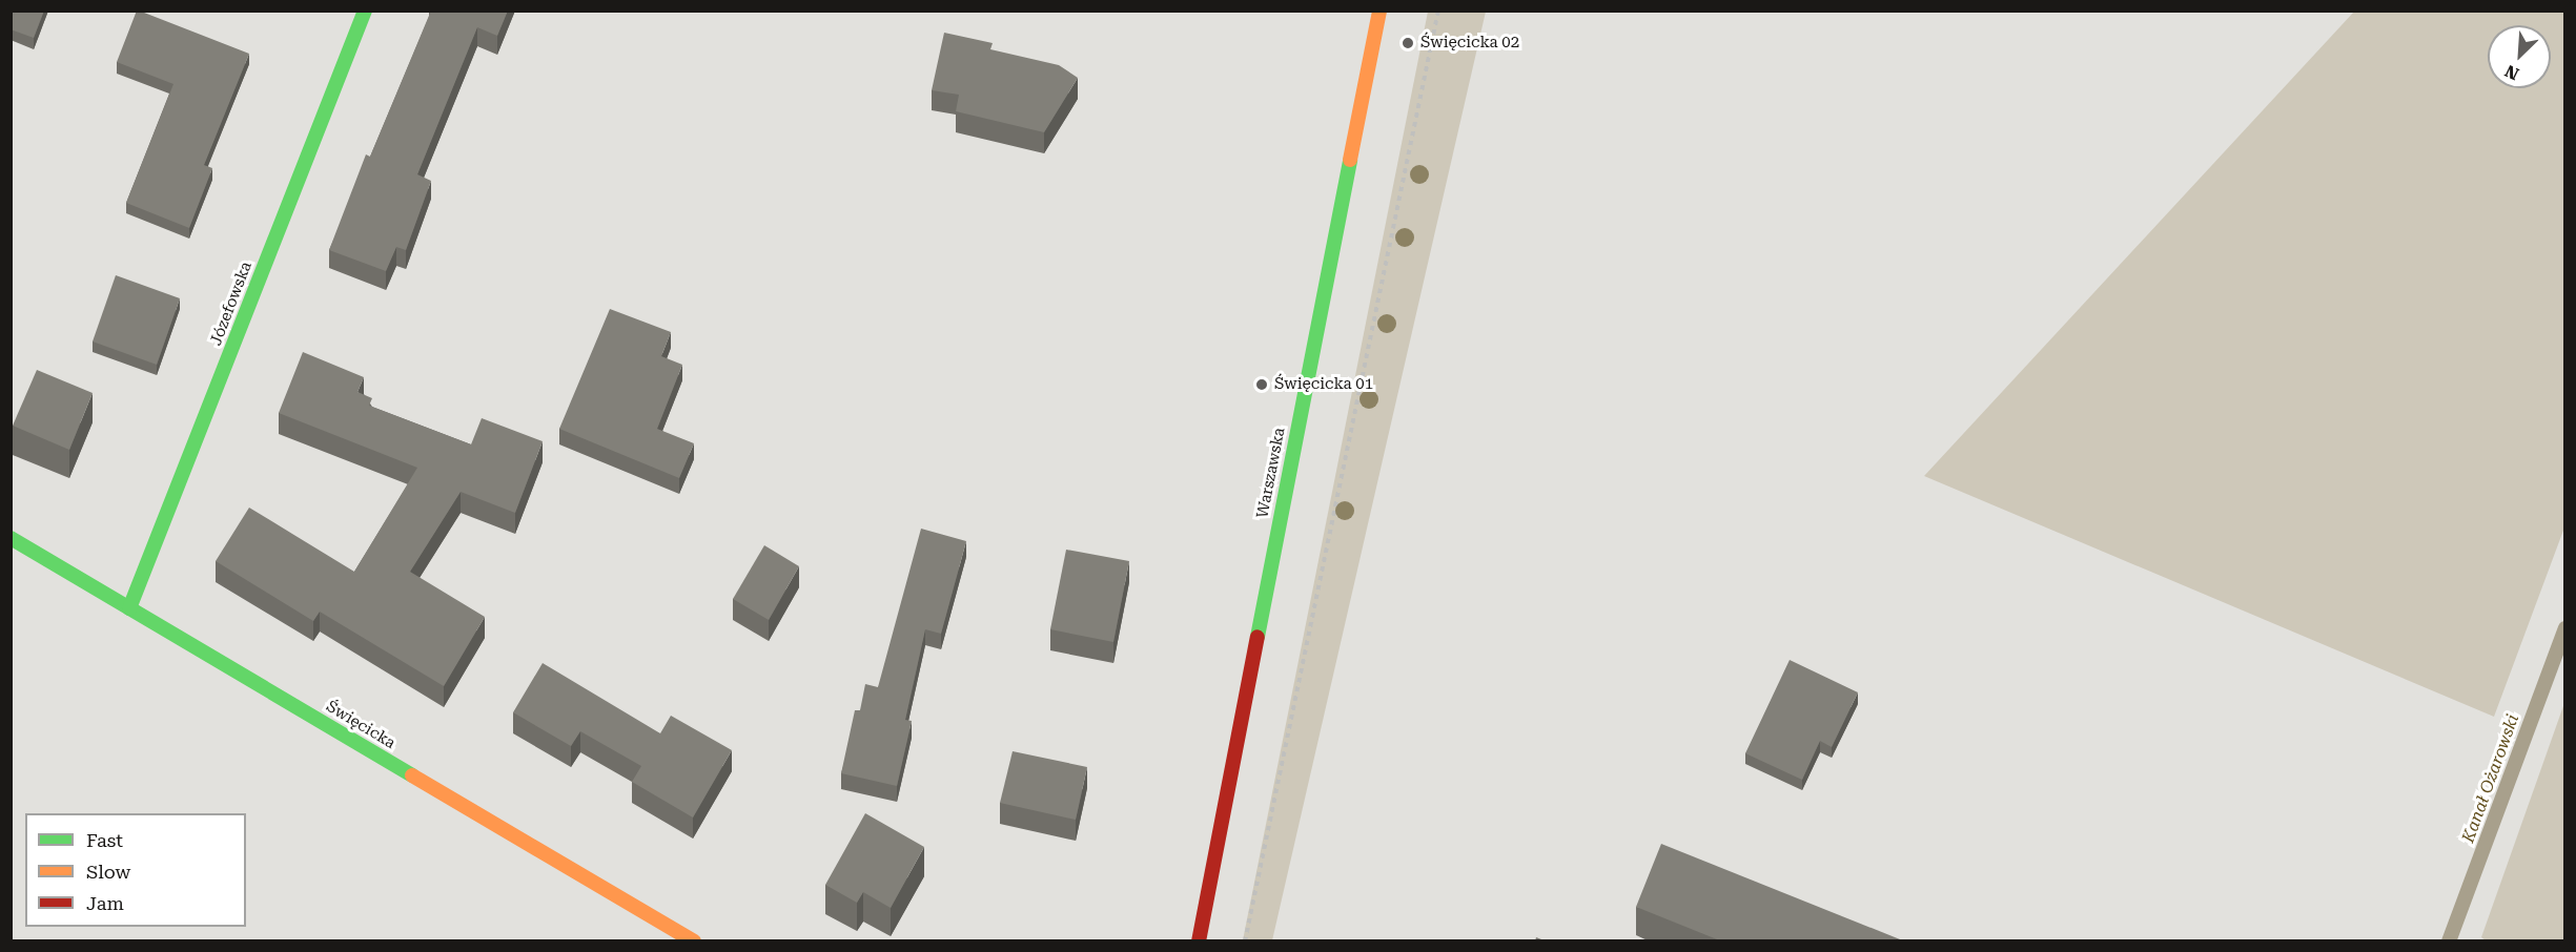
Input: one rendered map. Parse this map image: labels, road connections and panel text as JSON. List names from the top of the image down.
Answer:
{
  "streets": {
    "street": ["Józefowska", "Warszawska", "Święcicka"]
  },
  "crossings": [
    ["Józefowska", "Święcicka"]
  ],
  "water": ["Kanał Ożarowski"],
  "places": ["Święcicka 02", "Święcicka 01"],
  "legend": ["Fast", "Slow", "Jam"],
  "north": "bottom left"
}
